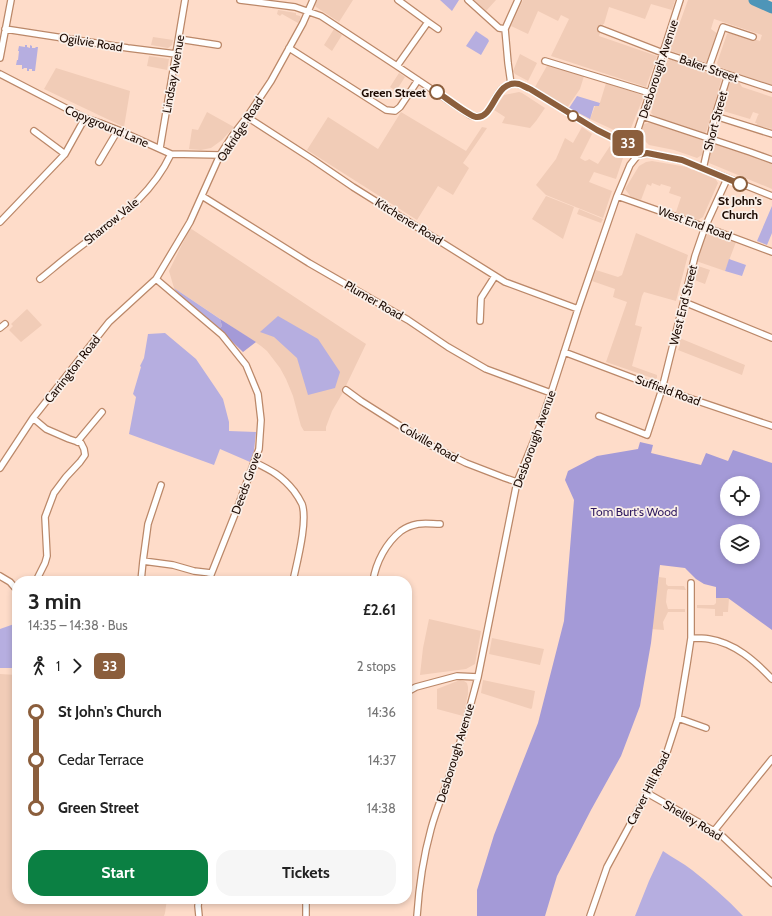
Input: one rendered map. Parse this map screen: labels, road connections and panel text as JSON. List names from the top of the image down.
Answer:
{
  "streets": {
    "street": [
      "Ogilvie Road",
      "Baker Street",
      "Desborough Avenue",
      "Lindsay Avenue",
      "Short Street",
      "Copyground Lane",
      "Oakridge Road",
      "Sharrow Vale",
      "Kitchener Road",
      "West End Road",
      "Plumer Road",
      "West End Street",
      "Carrington Road",
      "Suffield Road",
      "Colville Road",
      "Deeds Grove",
      "Carver Hill Road",
      "Shelley Road"
    ]
  },
  "crossings": [
    ["Ogilvie Road", "Lindsay Avenue"],
    ["Baker Street", "Desborough Avenue"],
    ["Baker Street", "Short Street"],
    ["Desborough Avenue", "Kitchener Road"],
    ["Desborough Avenue", "West End Road"],
    ["Desborough Avenue", "Plumer Road"],
    ["Desborough Avenue", "Suffield Road"],
    ["Desborough Avenue", "Colville Road"],
    ["Lindsay Avenue", "Copyground Lane"],
    ["Copyground Lane", "Oakridge Road"],
    ["Copyground Lane", "Sharrow Vale"],
    ["Oakridge Road", "Kitchener Road"],
    ["Oakridge Road", "Plumer Road"],
    ["Oakridge Road", "Carrington Road"],
    ["Oakridge Road", "Deeds Grove"],
    ["West End Road", "West End Street"],
    ["West End Street", "Suffield Road"],
    ["Carrington Road", "Deeds Grove"],
    ["Carver Hill Road", "Shelley Road"]
  ],
  "parks": ["Tom Burt's Wood"],
  "places": ["Green Street", "St John's Church"],
  "lines": ["bus line 33"],
  "page": {
    "on_map": "33",
    "heading": ["3 min", "14:35 – 14:38 · Bus", "£2.61"],
    "legs": ["1", "33", "2 stops"],
    "list": [
      {
        "name": "St John's Church",
        "value": "14:36"
      },
      {
        "name": "Cedar Terrace",
        "value": "14:37"
      },
      {
        "name": "Green Street",
        "value": "14:38"
      }
    ],
    "buttons": ["Start", "Tickets"]
  }
}
